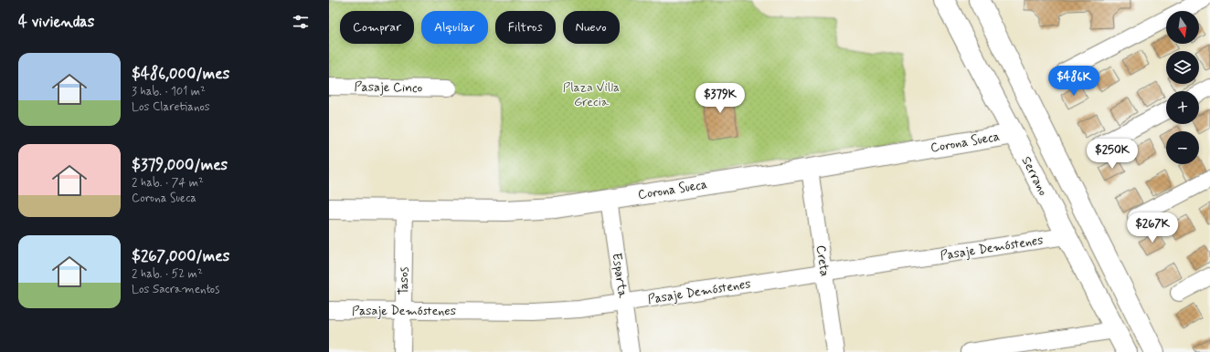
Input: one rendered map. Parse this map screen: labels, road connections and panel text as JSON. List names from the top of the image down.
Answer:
{
  "streets": {
    "main road": ["Corona Sueca", "Serrano"],
    "street": [
      "Pasaje Cinco",
      "Pasaje Demóstenes",
      "Creta",
      "Esparta",
      "Tasos"
    ]
  },
  "crossings": [
    ["Corona Sueca", "Serrano"],
    ["Corona Sueca", "Creta"],
    ["Corona Sueca", "Esparta"],
    ["Corona Sueca", "Tasos"],
    ["Serrano", "Pasaje Demóstenes"],
    ["Pasaje Demóstenes", "Creta"],
    ["Pasaje Demóstenes", "Esparta"],
    ["Pasaje Demóstenes", "Tasos"]
  ],
  "parks": ["Plaza Villa Grecia"],
  "north": "bottom",
  "page": {
    "heading": "4 viviendas",
    "map_buttons": ["+", "−"],
    "chip": [
      "Comprar",
      "Alquilar",
      "Filtros",
      "Nuevo"
    ],
    "list": [
      {
        "name": "$486,000/mes",
        "note": "3 hab. · 101 m² · Los Claretianos"
      },
      {
        "name": "$379,000/mes",
        "note": "2 hab. · 74 m² · Corona Sueca"
      },
      {
        "name": "$267,000/mes",
        "note": "2 hab. · 52 m² · Los Sacramentos"
      }
    ],
    "price": [
      "$486K",
      "$379K",
      "$250K",
      "$267K"
    ]
  }
}
